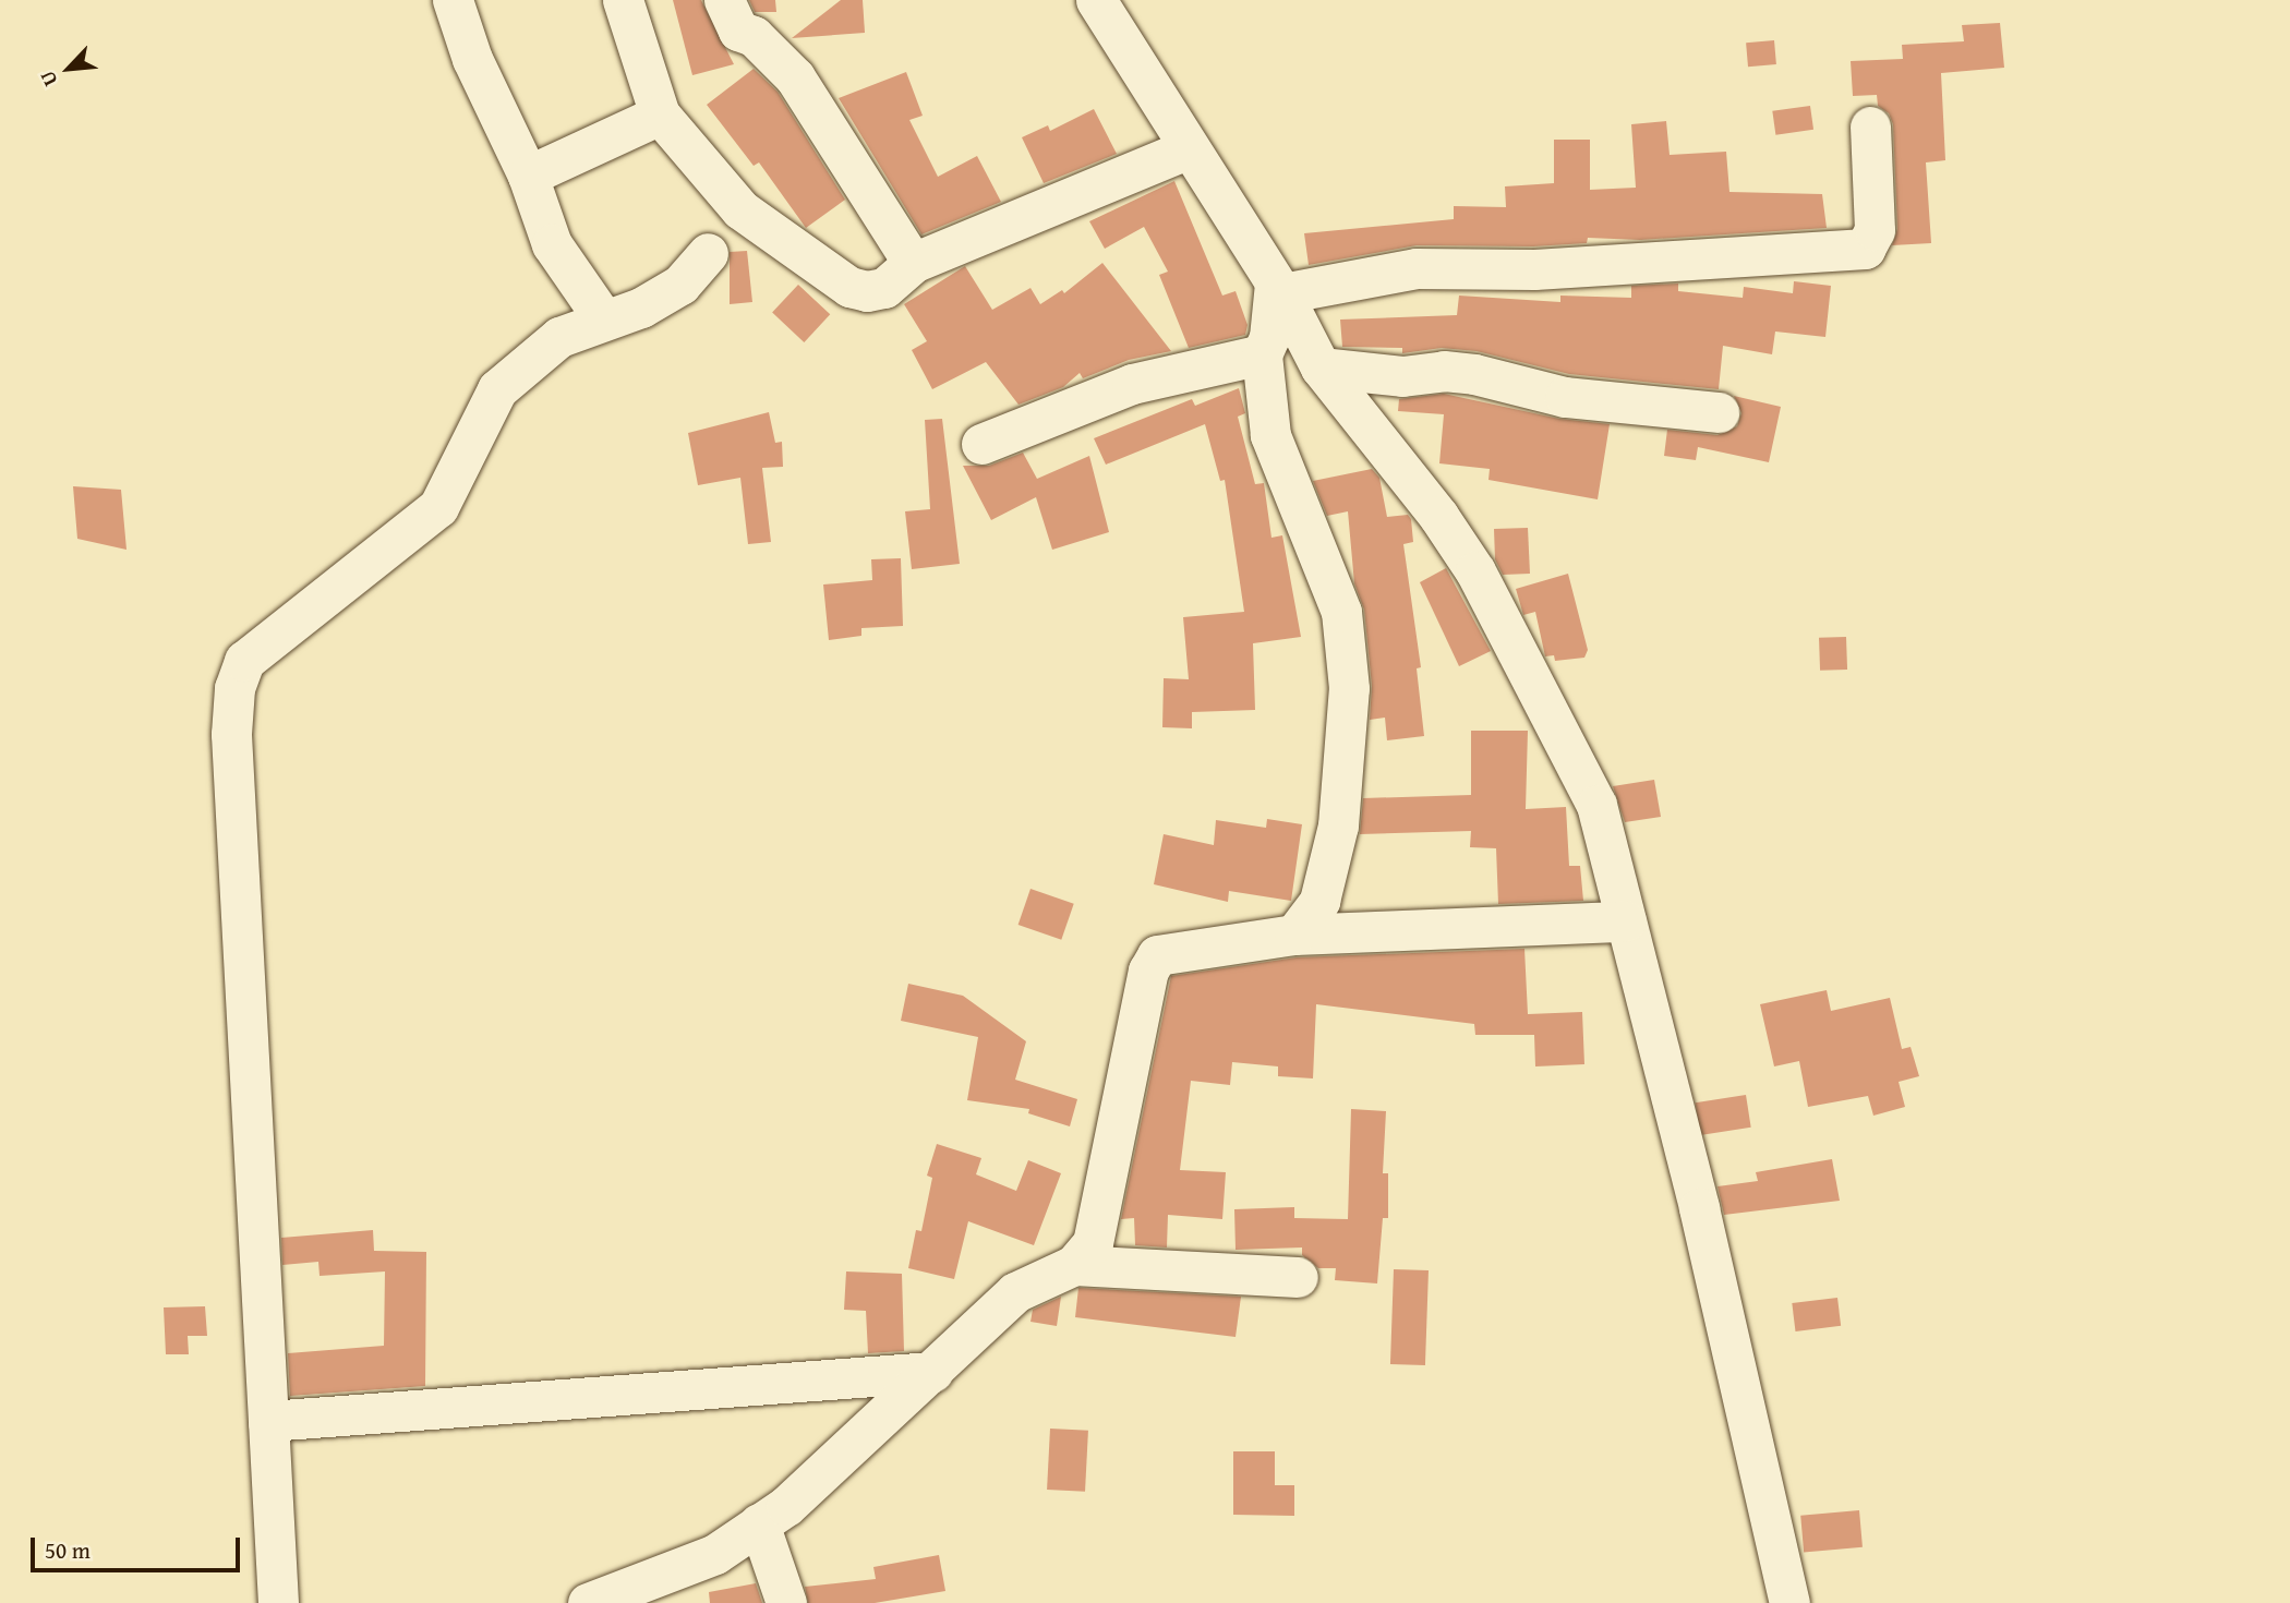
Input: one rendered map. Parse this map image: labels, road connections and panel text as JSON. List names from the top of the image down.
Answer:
{
  "scale_bar": "50 m",
  "north": "bottom left"
}
